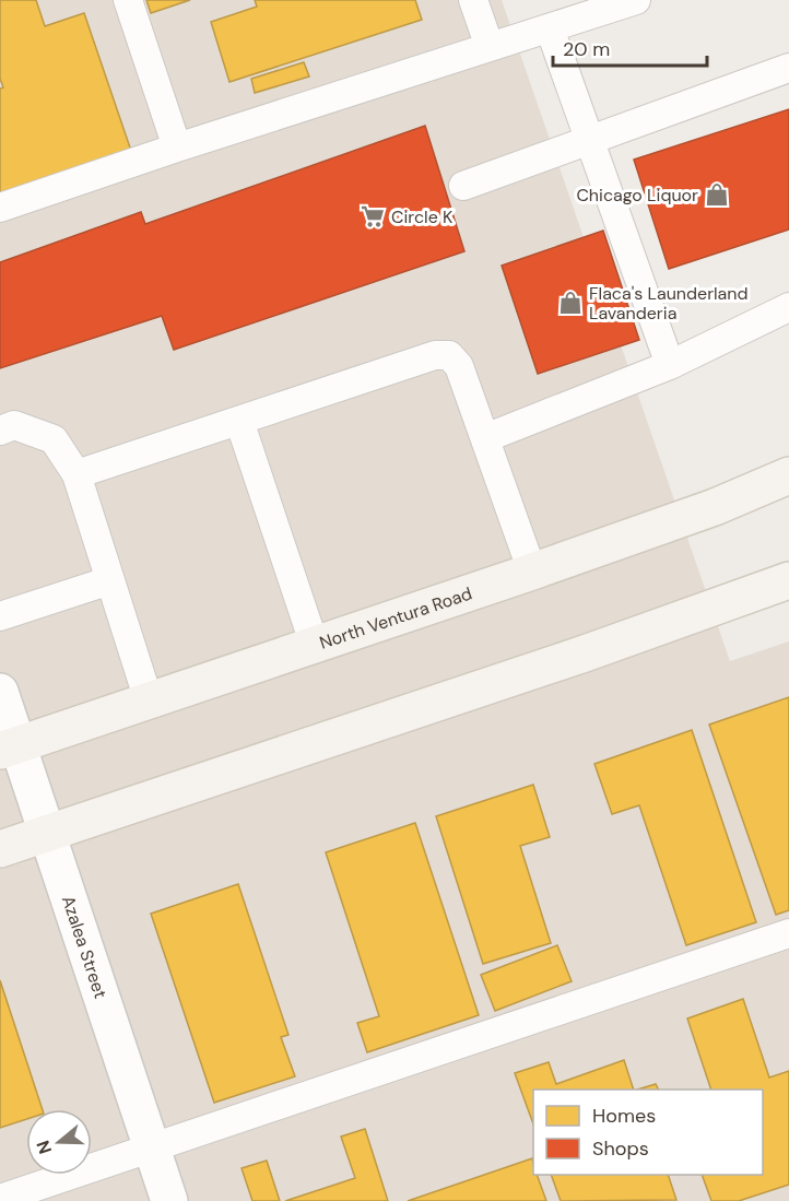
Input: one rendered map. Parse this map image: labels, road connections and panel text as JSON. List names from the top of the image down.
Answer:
{
  "streets": {
    "main road": ["North Ventura Road"],
    "street": ["Azalea Street"]
  },
  "crossings": [
    ["North Ventura Road", "Azalea Street"]
  ],
  "places": {
    "shop": ["Chicago Liquor", "Flaca's Launderland Lavanderia"],
    "supermarket": ["Circle K"]
  },
  "legend": ["Homes", "Shops"],
  "scale_bar": "20 m",
  "north": "left"
}
